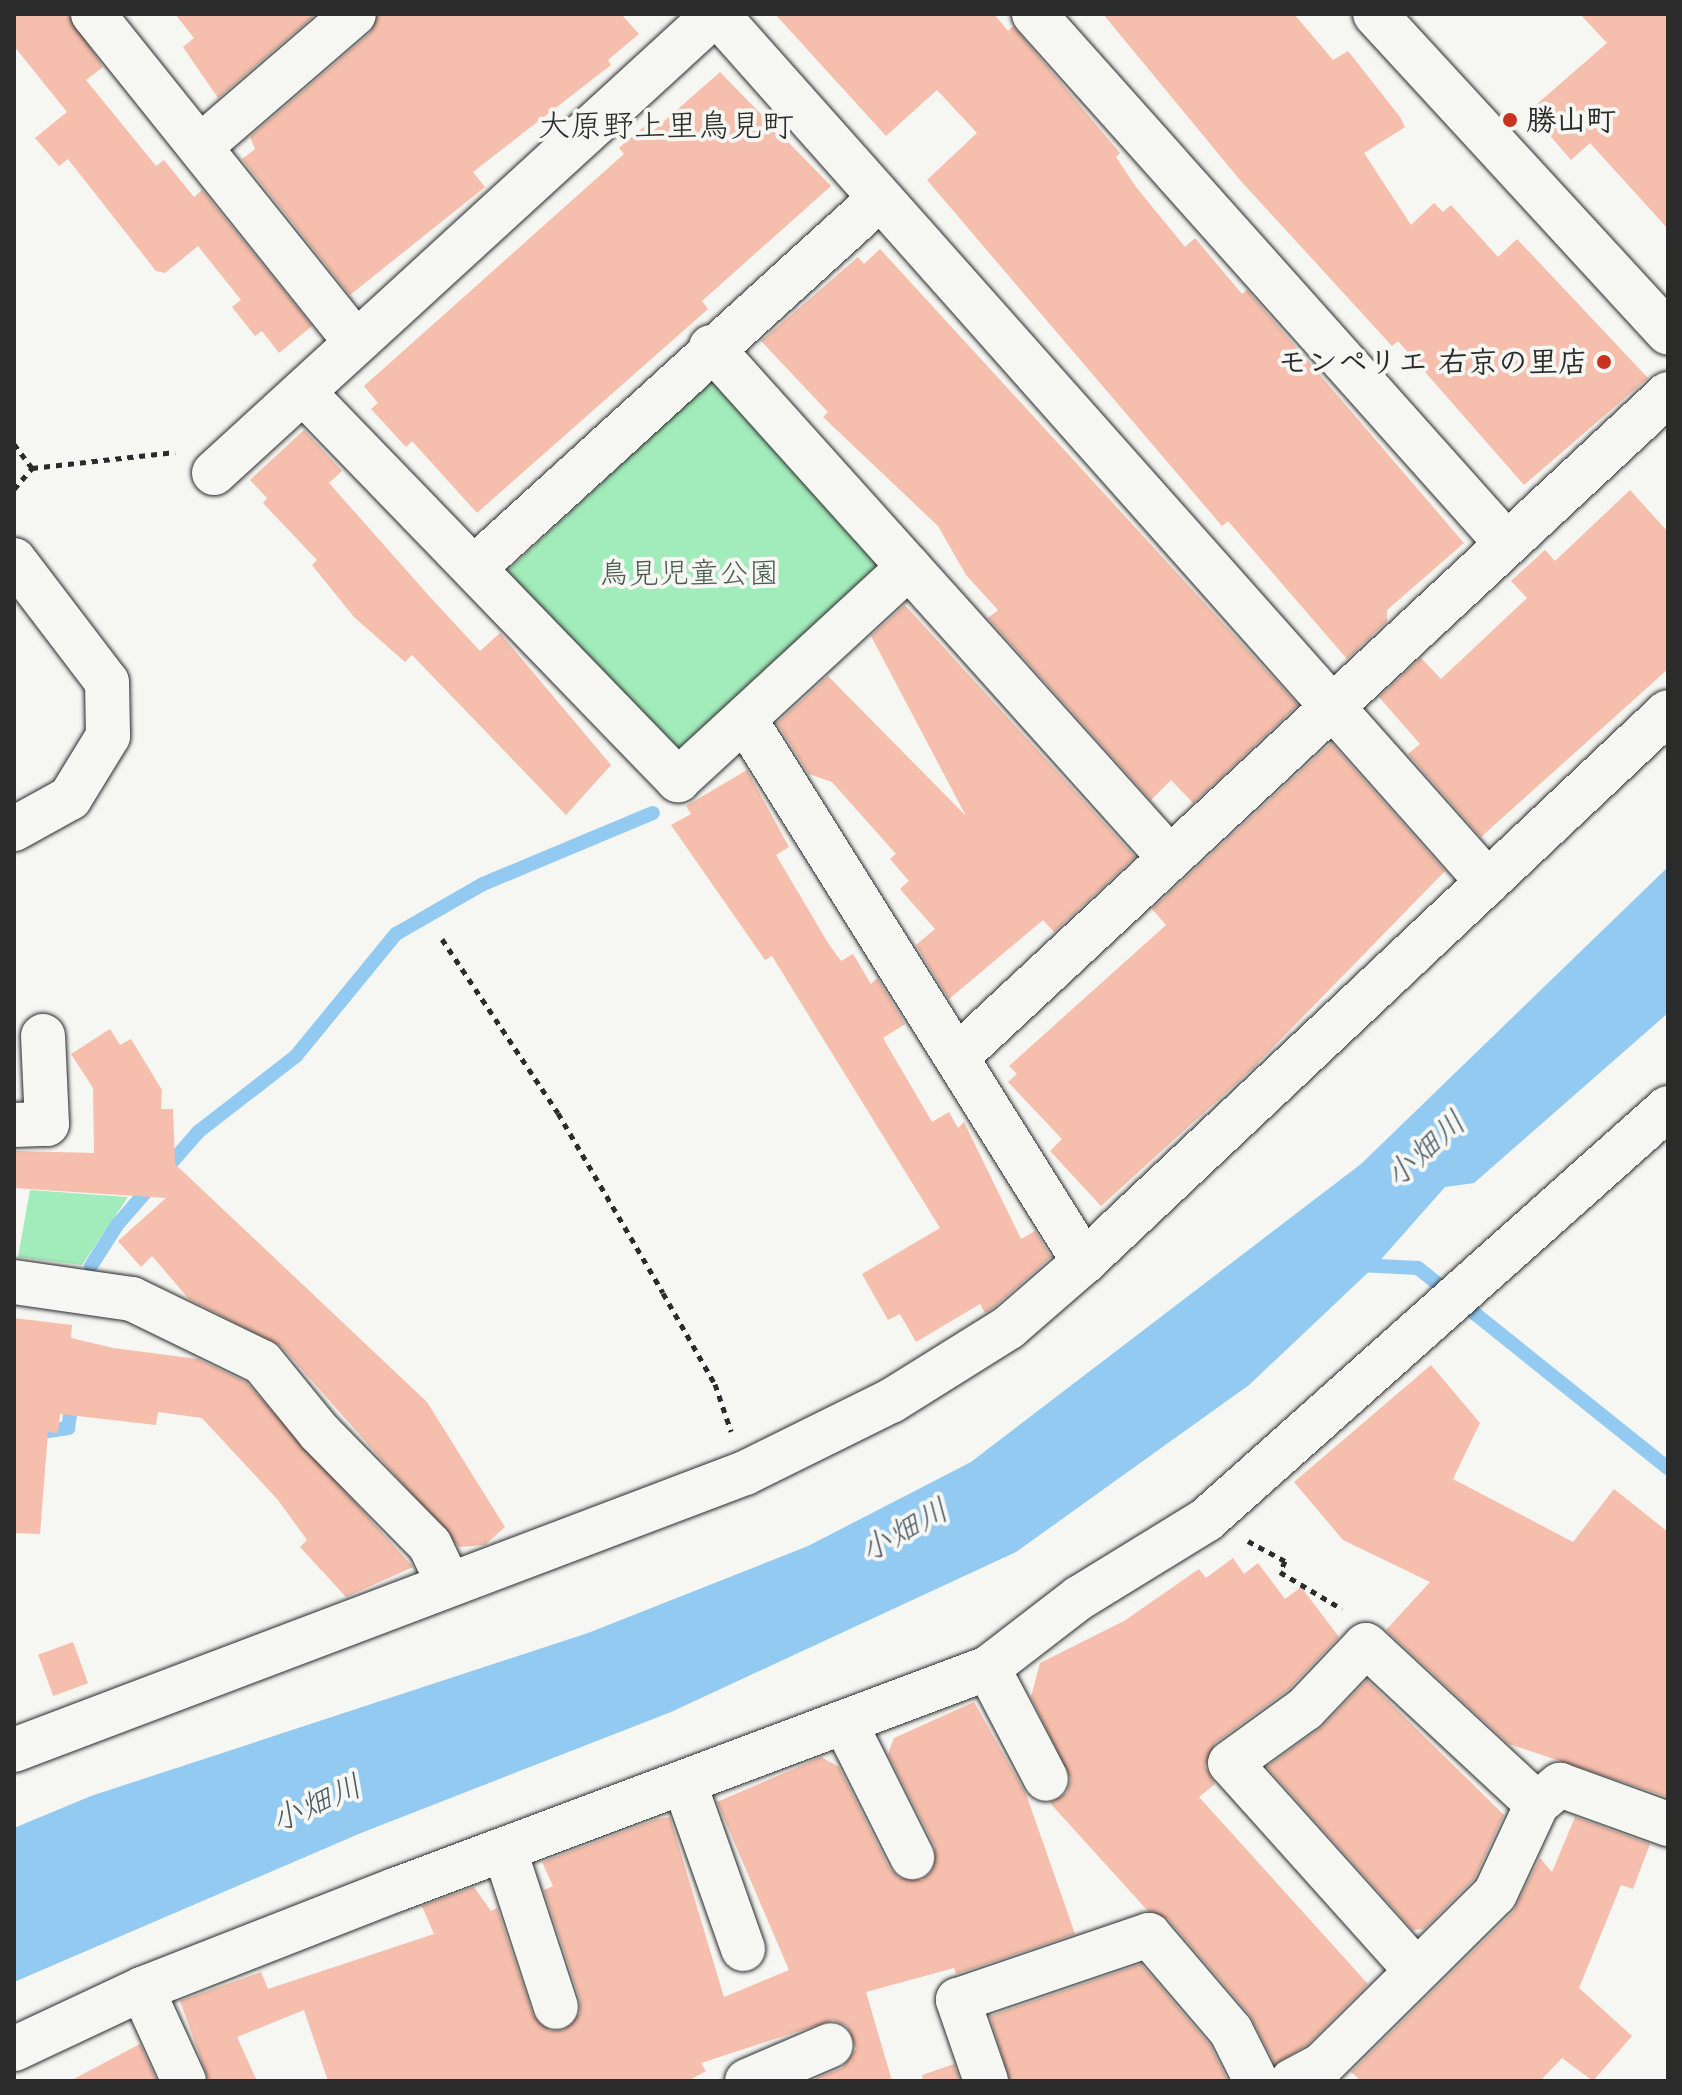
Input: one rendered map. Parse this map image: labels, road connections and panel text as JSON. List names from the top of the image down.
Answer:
{
  "districts": ["大原野上里鳥見町"],
  "water": ["小畑川"],
  "parks": ["鳥見児童公園"],
  "places": ["勝山町", "モンペリエ 右京の里店"]
}
